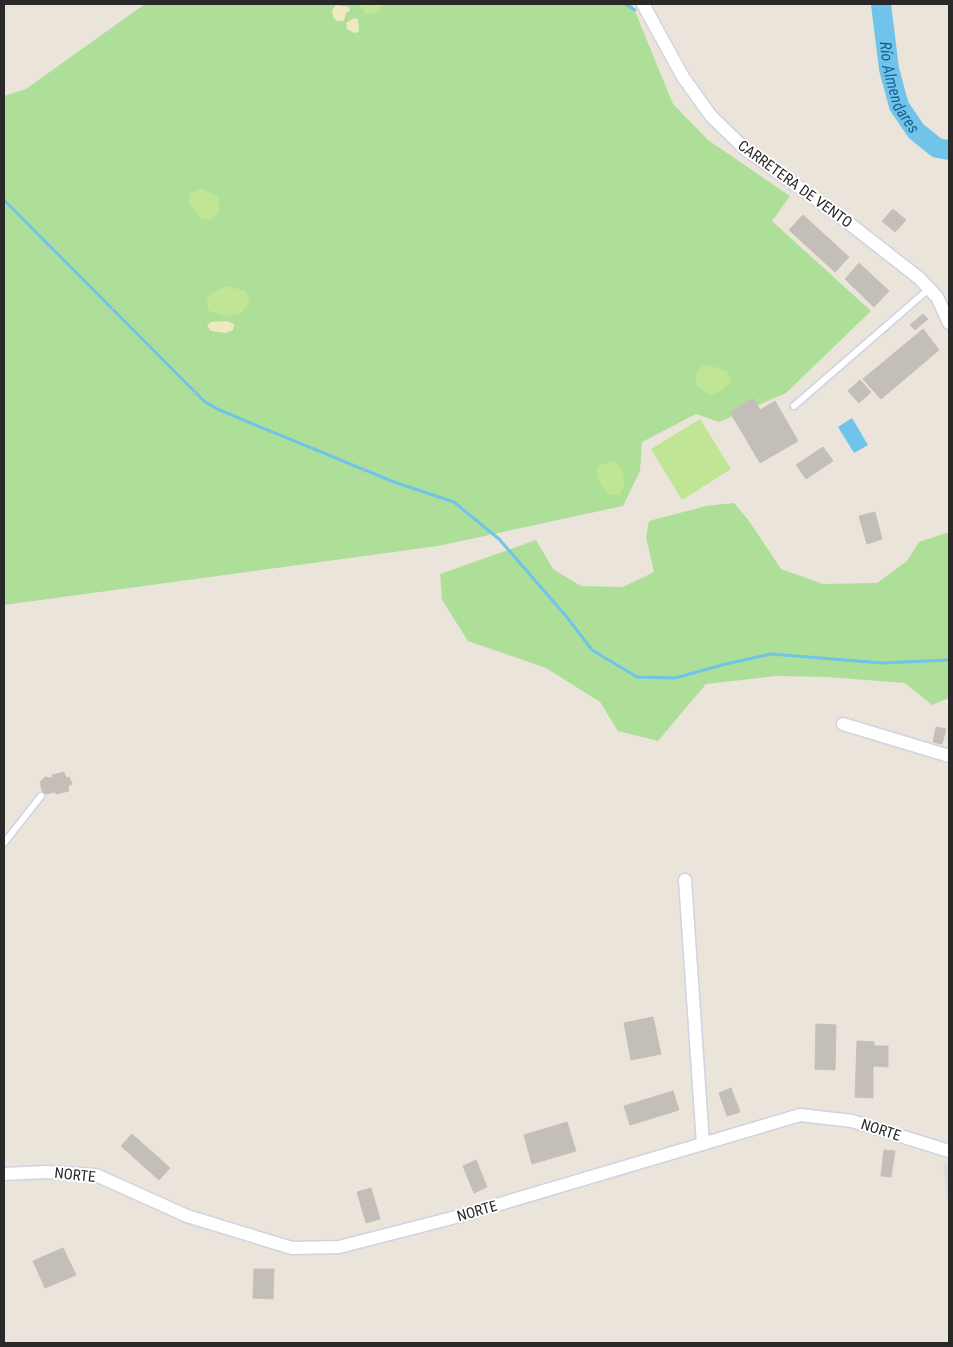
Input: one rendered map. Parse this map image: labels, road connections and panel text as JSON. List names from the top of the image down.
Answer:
{
  "streets": {
    "street": ["CARRETERA DE VENTO", "NORTE"]
  },
  "water": ["Río Almendares"]
}
